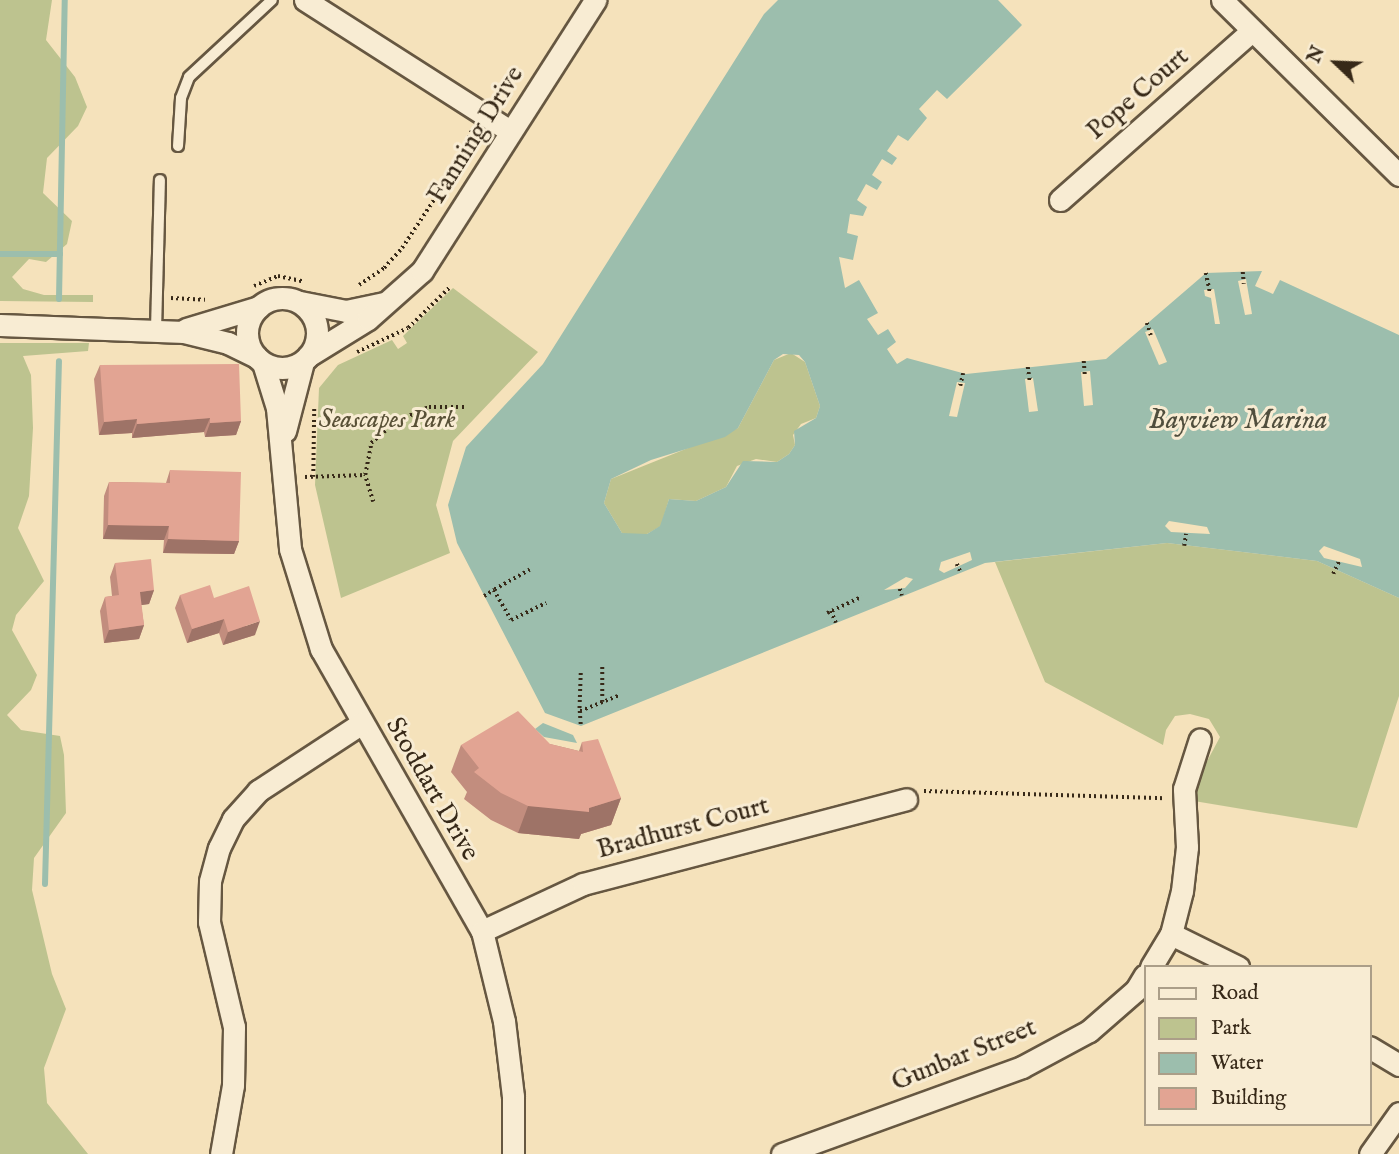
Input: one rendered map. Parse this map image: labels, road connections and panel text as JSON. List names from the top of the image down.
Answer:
{
  "streets": {
    "street": [
      "Pope Court",
      "Fanning Drive",
      "Stoddart Drive",
      "Bradhurst Court",
      "Gunbar Street"
    ]
  },
  "crossings": [
    ["Fanning Drive", "Stoddart Drive"],
    ["Stoddart Drive", "Bradhurst Court"]
  ],
  "water": ["Bayview Marina"],
  "parks": ["Seascapes Park"],
  "legend": [
    "Road",
    "Park",
    "Water",
    "Building"
  ],
  "north": "top left"
}
